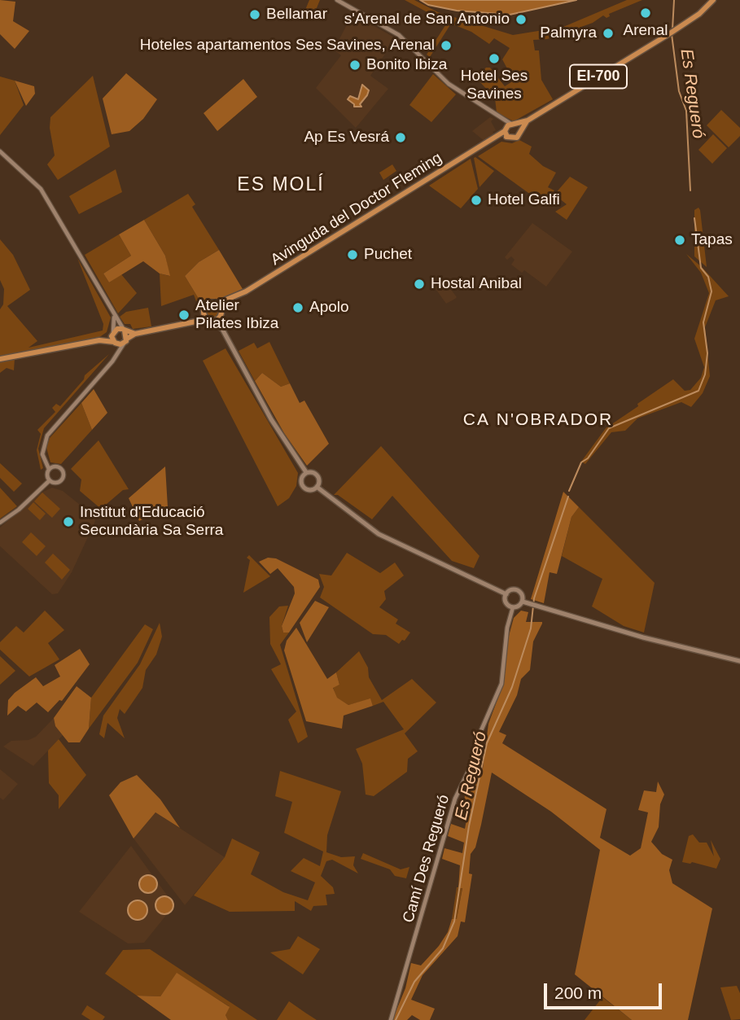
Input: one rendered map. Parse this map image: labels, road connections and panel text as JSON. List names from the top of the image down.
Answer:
{
  "streets": {
    "main road": ["EI-700", "Avinguda del Doctor Fleming"],
    "street": ["Camí Des Regueró"]
  },
  "crossings": [
    ["EI-700", "Avinguda del Doctor Fleming"]
  ],
  "districts": ["ES MOLÍ", "CA N'OBRADOR"],
  "water": ["Es Regueró"],
  "places": [
    "Arenal",
    "Bellamar",
    "s'Arenal de San Antonio",
    "Palmyra",
    "Hoteles apartamentos Ses Savines, Arenal",
    "Hotel Ses Savines",
    "Bonito Ibiza",
    "Ap Es Vesrá",
    "Hotel Galfi",
    "Tapas",
    "Puchet",
    "Hostal Anibal",
    "Apolo",
    "Atelier Pilates Ibiza",
    "Institut d'Educació Secundària Sa Serra"
  ],
  "scale_bar": "200 m"
}
